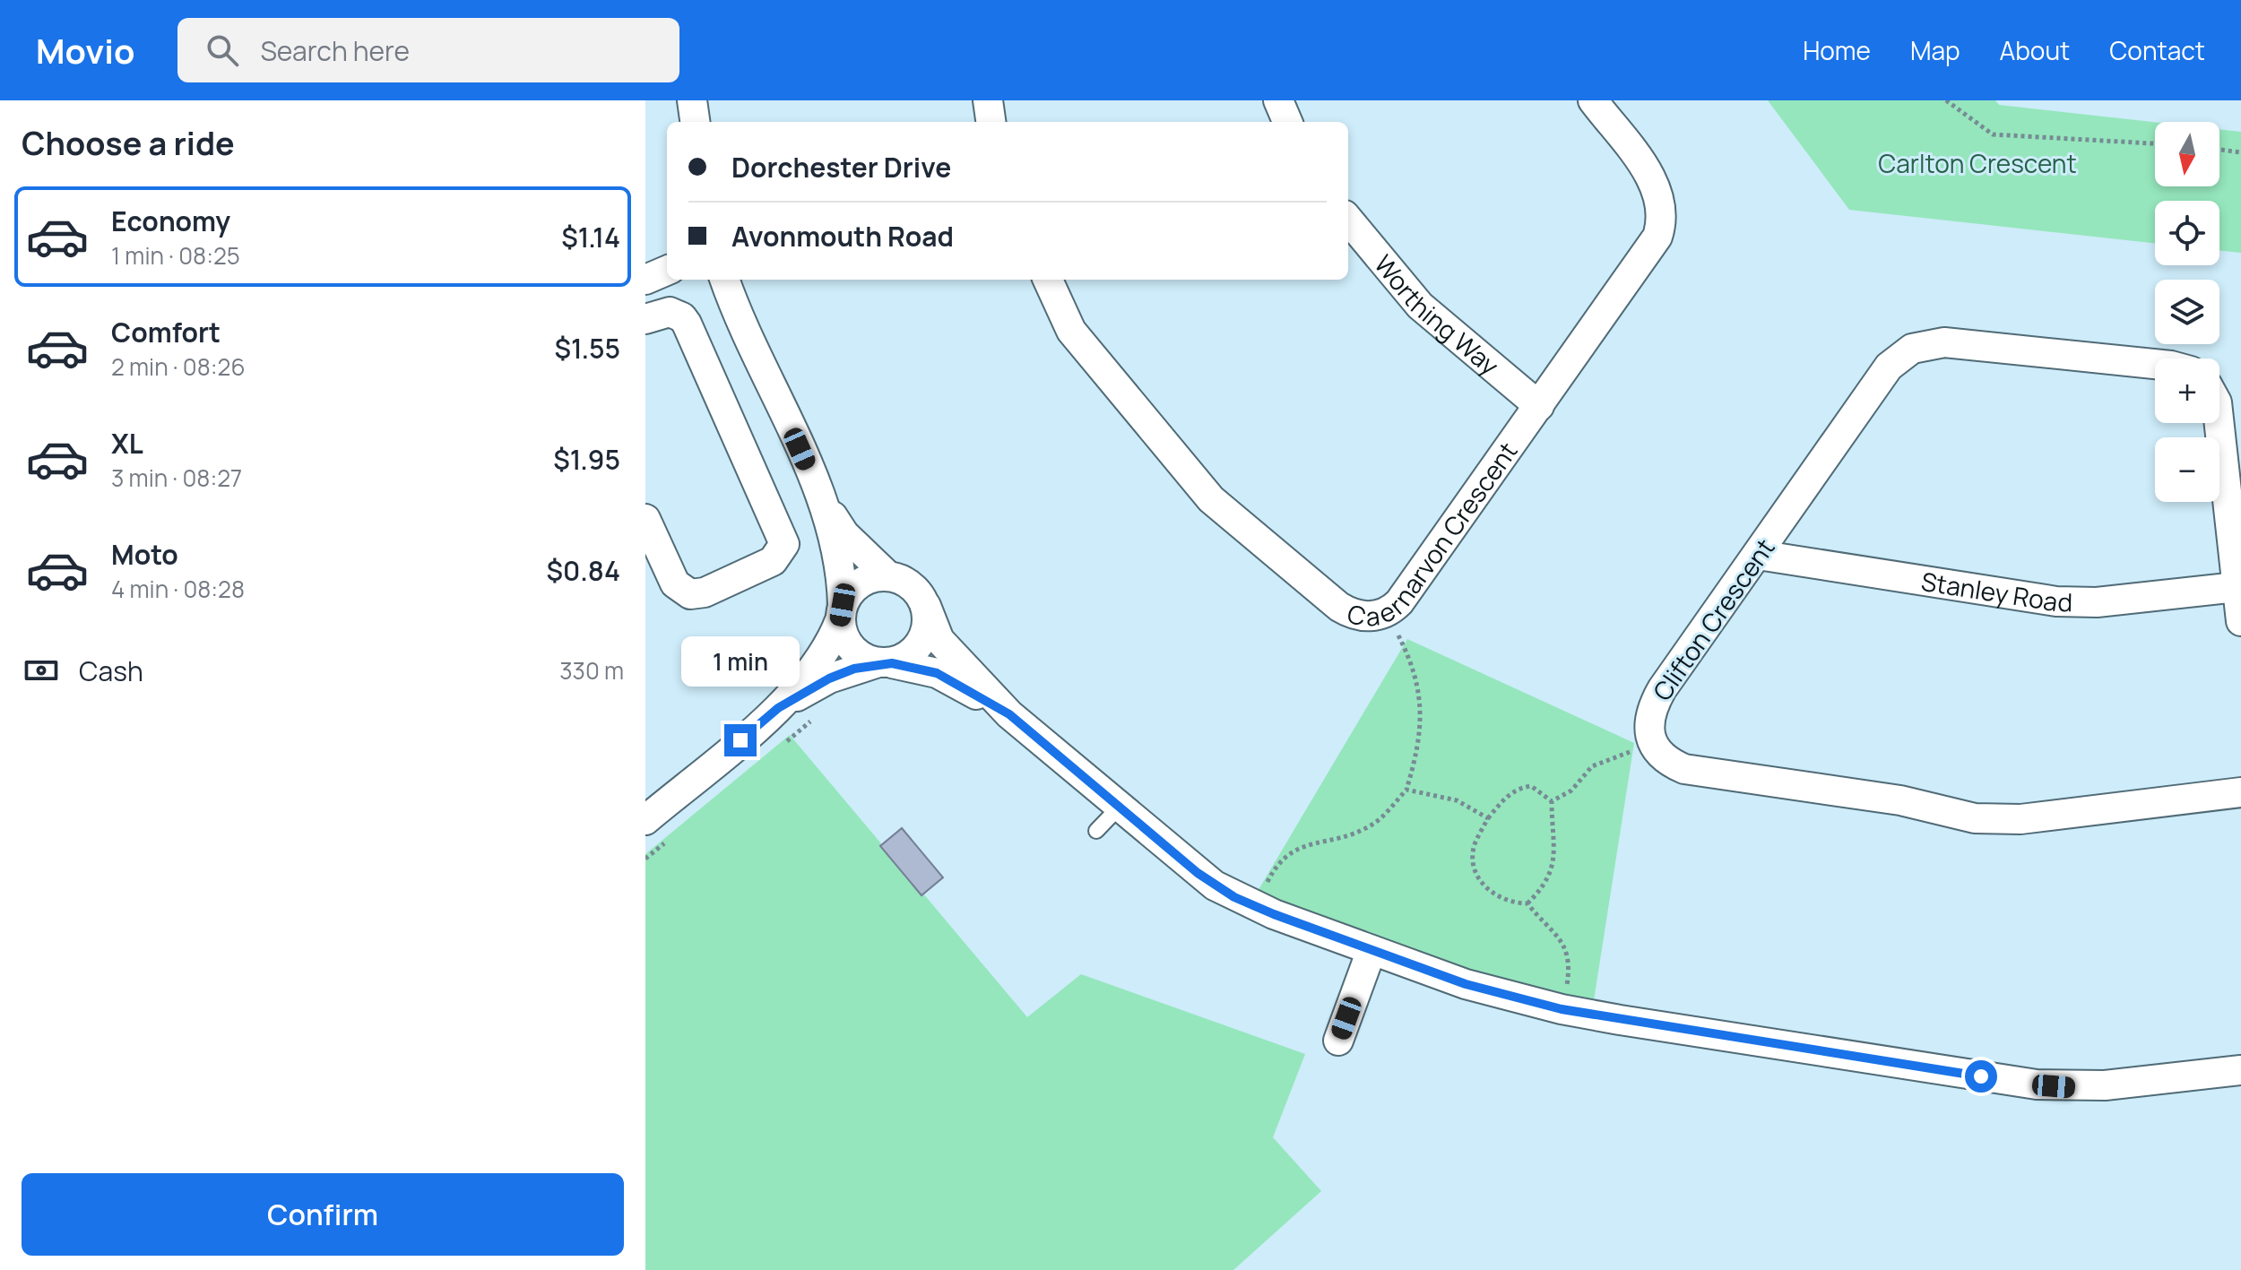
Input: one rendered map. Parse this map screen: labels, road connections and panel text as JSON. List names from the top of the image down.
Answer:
{
  "streets": {
    "street": [
      "Worthing Way",
      "Caernarvon Crescent",
      "Stanley Road",
      "Clifton Crescent"
    ]
  },
  "crossings": [
    ["Worthing Way", "Caernarvon Crescent"],
    ["Stanley Road", "Clifton Crescent"]
  ],
  "parks": ["Carlton Crescent"],
  "north": "bottom",
  "page": {
    "header": "Movio",
    "search": "Search here",
    "nav": [
      "Home",
      "Map",
      "About",
      "Contact"
    ],
    "heading": "Choose a ride",
    "map_buttons": ["+", "−"],
    "banner": ["Dorchester Drive", "Avonmouth Road"],
    "list": [
      {
        "name": "Economy",
        "note": "1 min · 08:25",
        "value": "$1.14"
      },
      {
        "name": "Comfort",
        "note": "2 min · 08:26",
        "value": "$1.55"
      },
      {
        "name": "XL",
        "note": "3 min · 08:27",
        "value": "$1.95"
      },
      {
        "name": "Moto",
        "note": "4 min · 08:28",
        "value": "$0.84"
      }
    ],
    "pay": ["Cash", "330 m"],
    "bubble": "1 min",
    "buttons": "Confirm"
  }
}
